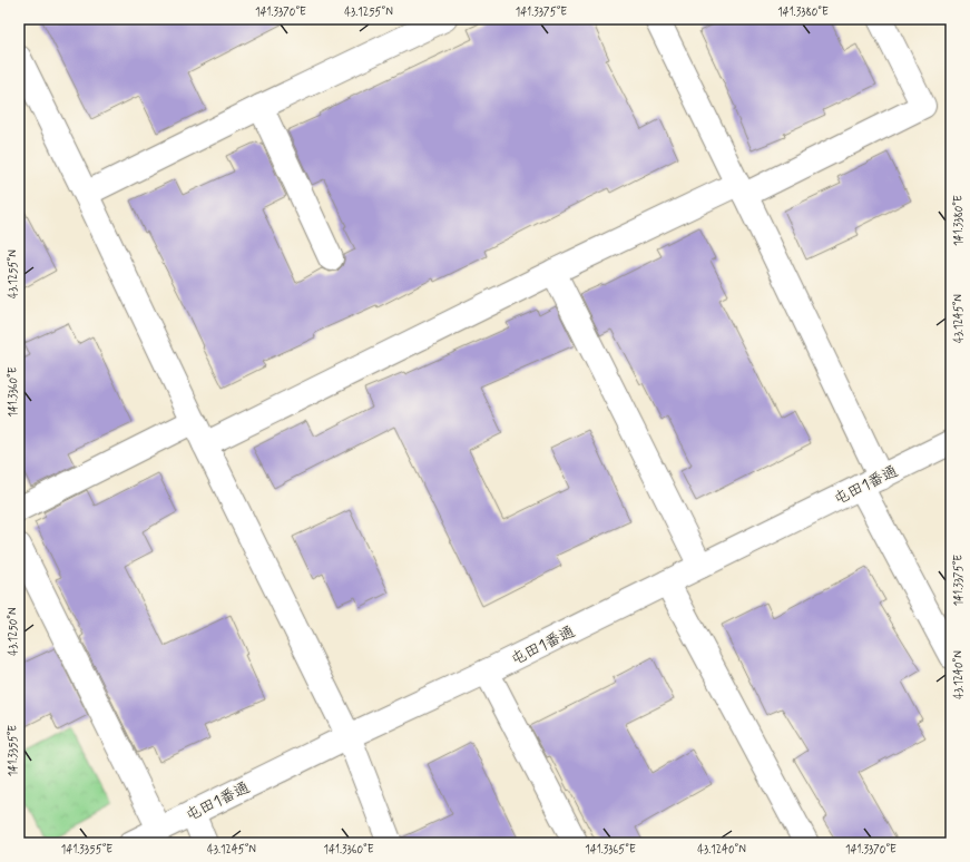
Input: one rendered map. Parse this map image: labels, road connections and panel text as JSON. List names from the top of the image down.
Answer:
{
  "streets": {
    "street": ["屯田1番通"]
  },
  "coordinates": [
    "141.3370°E",
    "43.1255°N",
    "141.3375°E",
    "141.3380°E",
    "43.1245°N",
    "141.3360°E",
    "43.1250°N",
    "43.1240°N",
    "141.3355°E",
    "141.3365°E"
  ]
}
